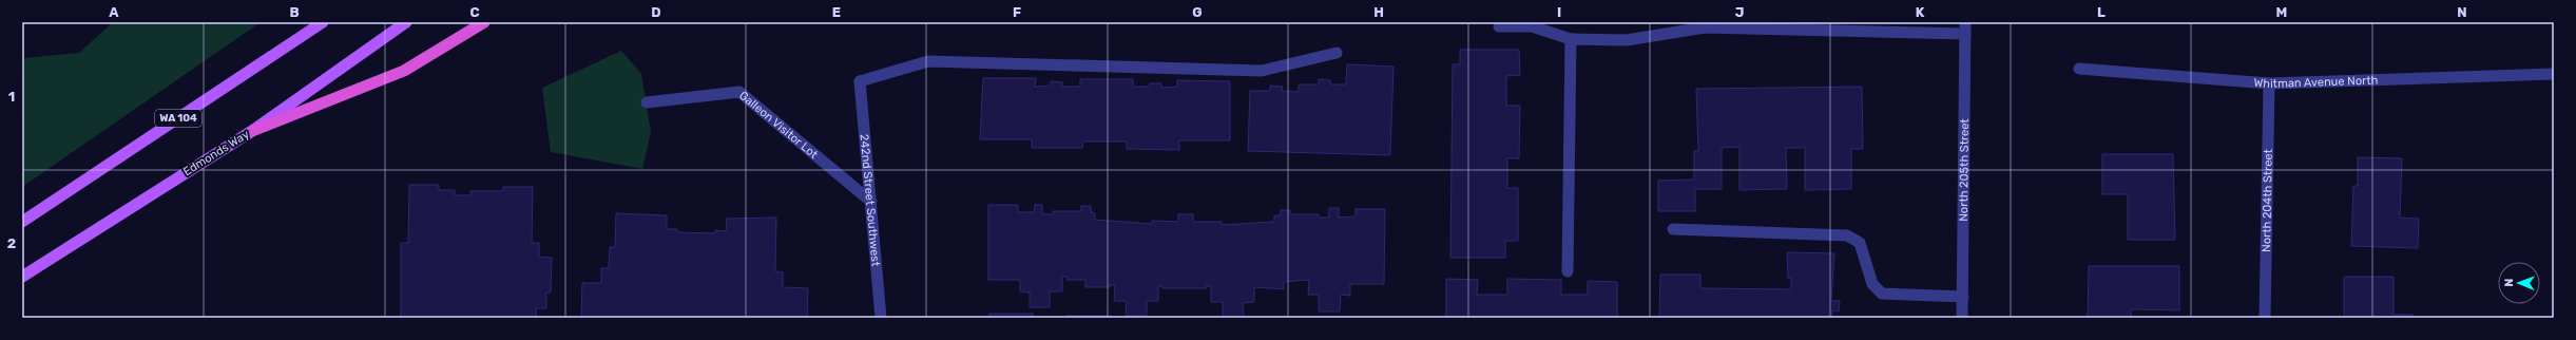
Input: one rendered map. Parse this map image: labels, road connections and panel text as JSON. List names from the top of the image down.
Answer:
{
  "streets": {
    "main road": ["WA 104", "Edmonds Way"],
    "street": [
      "Whitman Avenue North",
      "Galleon Visitor Lot",
      "North 205th Street",
      "242nd Street Southwest",
      "North 204th Street"
    ]
  },
  "crossings": [
    ["Whitman Avenue North", "North 204th Street"],
    ["Galleon Visitor Lot", "242nd Street Southwest"]
  ],
  "north": "left",
  "grid": {
    "columns": [
      "A",
      "B",
      "C",
      "D",
      "E",
      "F",
      "G",
      "H",
      "I",
      "J",
      "K",
      "L",
      "M",
      "N"
    ],
    "rows": ["1", "2"]
  }
}
